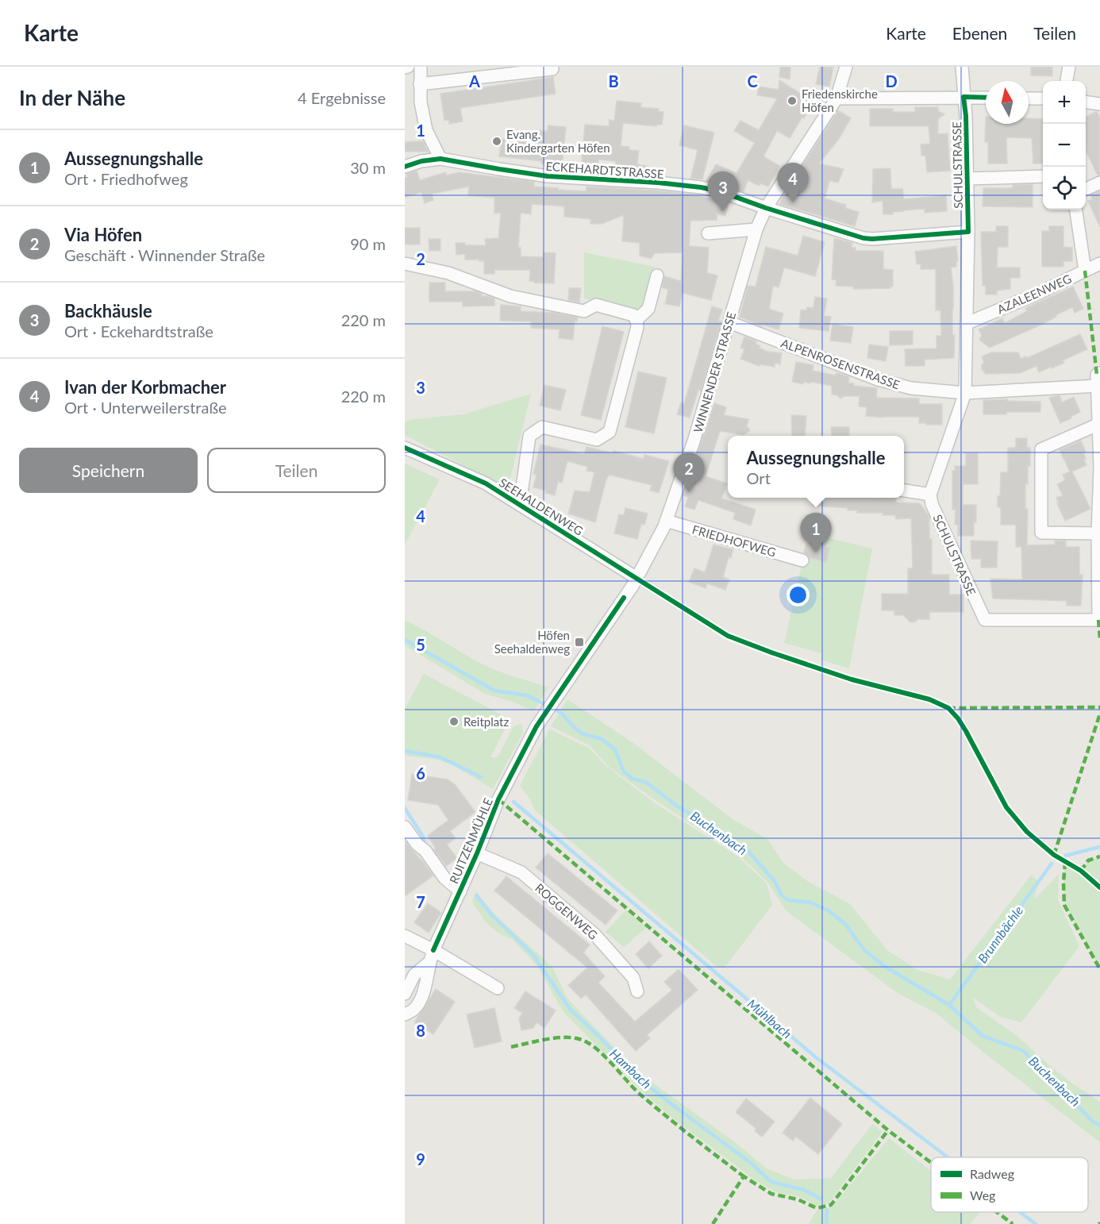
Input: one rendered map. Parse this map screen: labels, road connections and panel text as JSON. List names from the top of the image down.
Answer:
{
  "streets": {
    "street": [
      "SCHULSTRASSE",
      "ECKEHARDTSTRASSE",
      "AZALEENWEG",
      "ALPENROSENSTRASSE",
      "WINNENDER STRASSE",
      "SEEHALDENWEG",
      "FRIEDHOFWEG",
      "RUITZENMÜHLE",
      "ROGGENWEG"
    ]
  },
  "crossings": [
    ["SCHULSTRASSE", "ECKEHARDTSTRASSE"],
    ["SCHULSTRASSE", "AZALEENWEG"],
    ["SCHULSTRASSE", "ALPENROSENSTRASSE"],
    ["ECKEHARDTSTRASSE", "WINNENDER STRASSE"],
    ["ALPENROSENSTRASSE", "WINNENDER STRASSE"],
    ["WINNENDER STRASSE", "SEEHALDENWEG"],
    ["WINNENDER STRASSE", "FRIEDHOFWEG"],
    ["WINNENDER STRASSE", "RUITZENMÜHLE"],
    ["SEEHALDENWEG", "RUITZENMÜHLE"],
    ["RUITZENMÜHLE", "ROGGENWEG"]
  ],
  "water": [
    "Buchenbach",
    "Brunnbächle",
    "Mühlbach",
    "Hambach"
  ],
  "places": {
    "other": ["Friedenskirche Höfen", "Evang. Kindergarten Höfen", "Reitplatz"],
    "transit": ["Höfen Seehaldenweg"]
  },
  "legend": ["Radweg", "Weg"],
  "north": "top",
  "page": {
    "header": "Karte",
    "nav": ["Karte", "Ebenen", "Teilen"],
    "heading": ["In der Nähe", "4 Ergebnisse"],
    "map_buttons": ["+", "−"],
    "list": [
      {
        "mark": "1",
        "name": "Aussegnungshalle",
        "note": "Ort · Friedhofweg",
        "value": "30 m"
      },
      {
        "mark": "2",
        "name": "Via Höfen",
        "note": "Geschäft · Winnender Straße",
        "value": "90 m"
      },
      {
        "mark": "3",
        "name": "Backhäusle",
        "note": "Ort · Eckehardtstraße",
        "value": "220 m"
      },
      {
        "mark": "4",
        "name": "Ivan der Korbmacher",
        "note": "Ort · Unterweilerstraße",
        "value": "220 m"
      }
    ],
    "pins": [
      "4",
      "3",
      "2",
      "1"
    ],
    "buttons": ["Speichern", "Teilen"],
    "popup": ["Aussegnungshalle", "Ort"]
  },
  "grid": {
    "columns": [
      "A",
      "B",
      "C",
      "D"
    ],
    "rows": [
      "1",
      "2",
      "3",
      "4",
      "5",
      "6",
      "7",
      "8",
      "9"
    ]
  }
}
